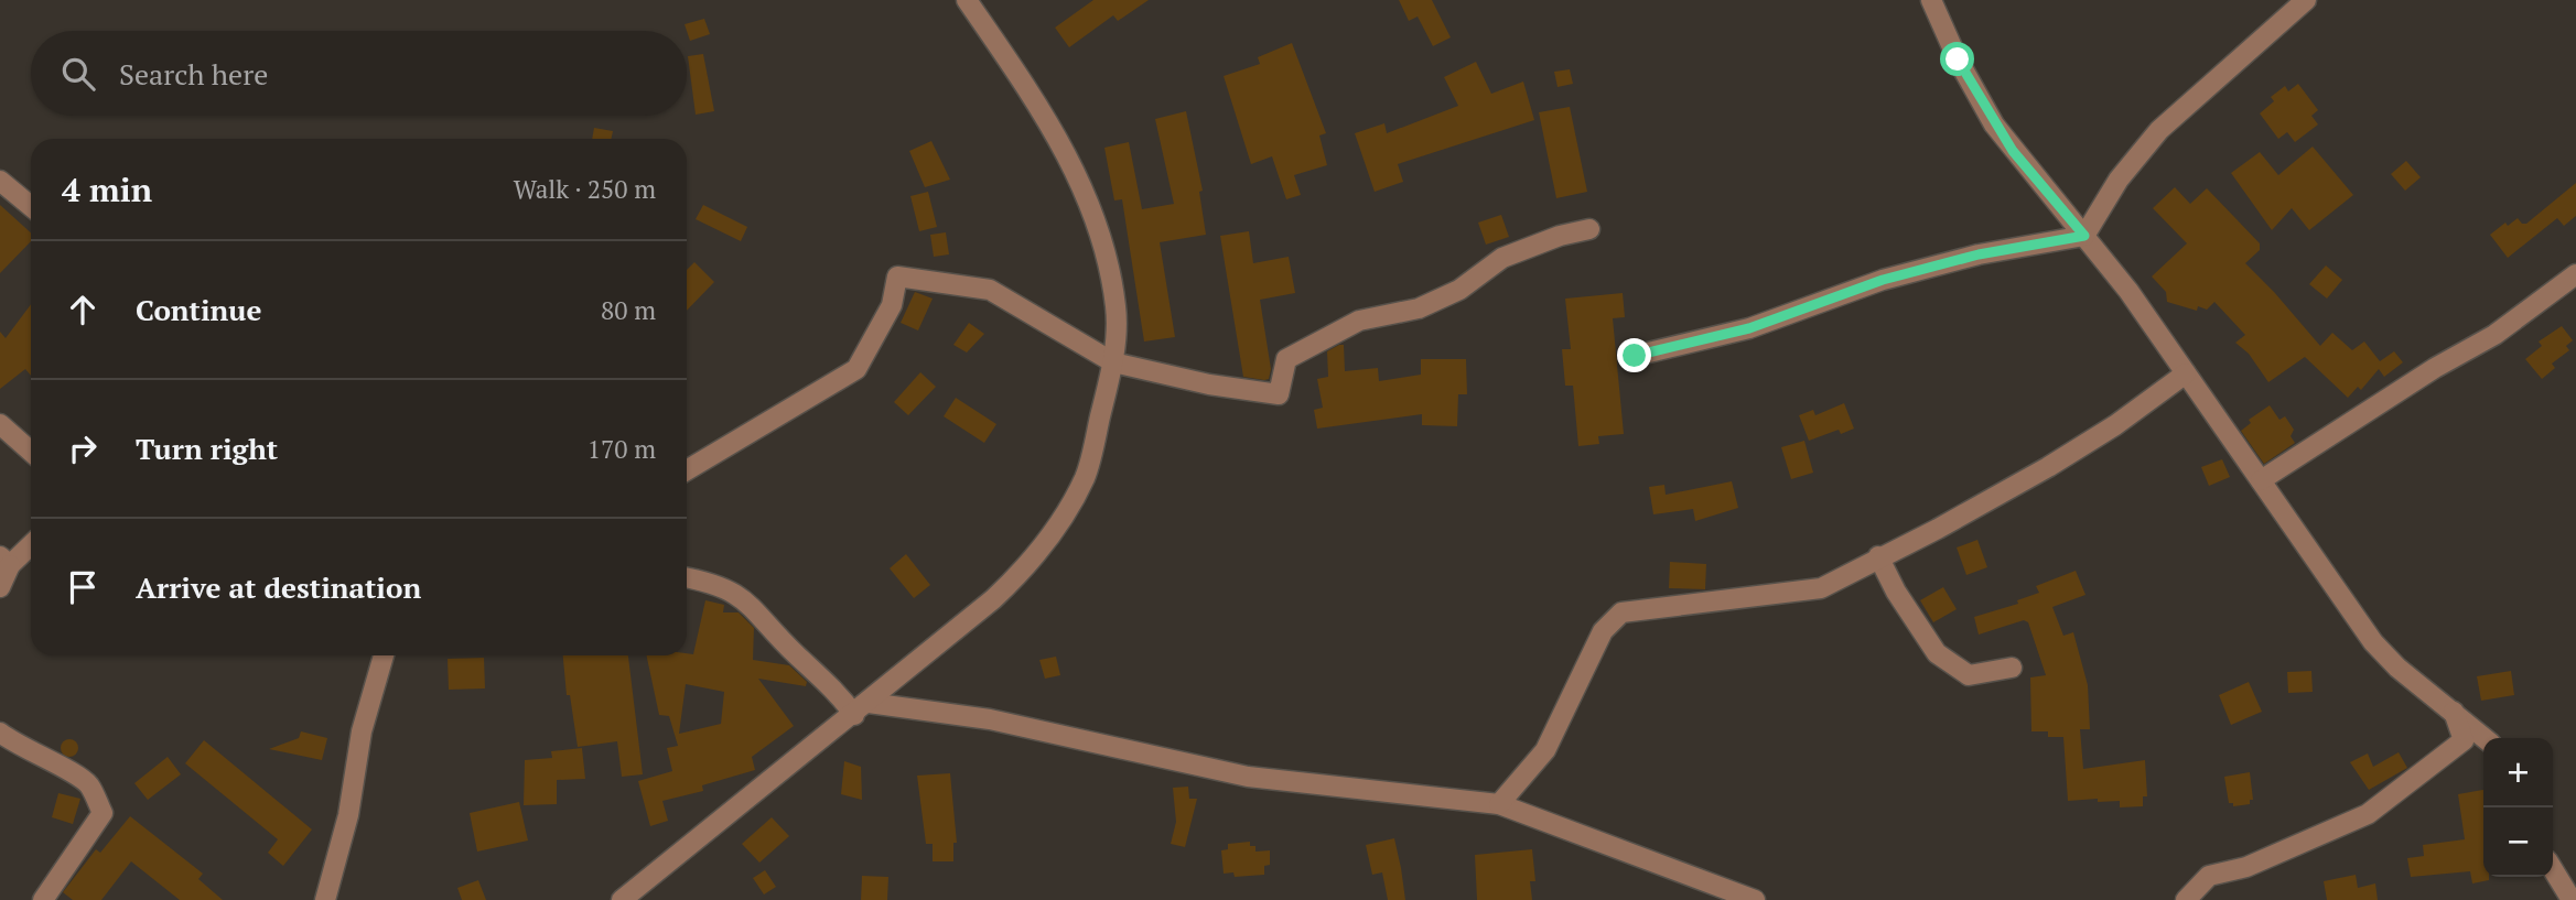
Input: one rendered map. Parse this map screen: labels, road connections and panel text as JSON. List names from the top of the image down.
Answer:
{
  "page": {
    "search": "Search here",
    "heading": ["4 min", "Walk · 250 m"],
    "list": [
      ["Continue", "80 m"],
      ["Turn right", "170 m"],
      "Arrive at destination"
    ],
    "map_buttons": ["+", "−"]
  }
}
